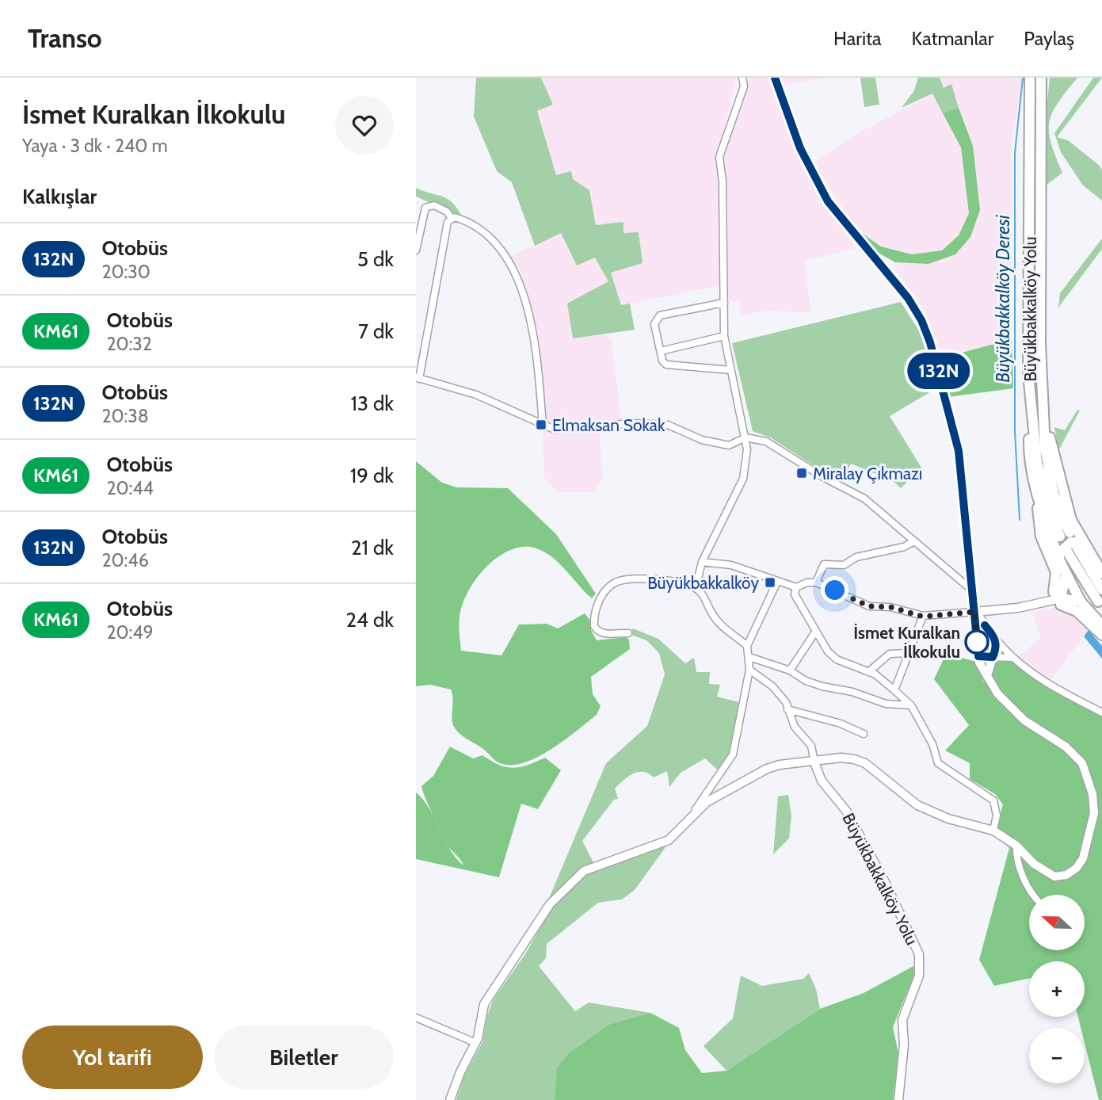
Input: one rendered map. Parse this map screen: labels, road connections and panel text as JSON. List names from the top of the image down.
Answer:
{
  "streets": {
    "highway": ["Büyükbakkalköy Yolu"]
  },
  "water": ["Büyükbakkalköy Deresi"],
  "places": {
    "transit": ["Elmaksan Sokak", "Miralay Çıkmazı", "Büyükbakkalköy"],
    "other": ["İsmet Kuralkan İlkokulu"]
  },
  "lines": ["bus line 132N"],
  "north": "left",
  "page": {
    "header": "Transo",
    "nav": ["Harita", "Katmanlar", "Paylaş"],
    "heading": [
      ["İsmet Kuralkan İlkokulu", "Yaya · 3 dk · 240 m"],
      "Kalkışlar"
    ],
    "on_map": "132N",
    "list": [
      {
        "mark": "132N",
        "name": "Otobüs",
        "note": "20:30",
        "value": "5 dk"
      },
      {
        "mark": "KM61",
        "name": "Otobüs",
        "note": "20:32",
        "value": "7 dk"
      },
      {
        "mark": "132N",
        "name": "Otobüs",
        "note": "20:38",
        "value": "13 dk"
      },
      {
        "mark": "KM61",
        "name": "Otobüs",
        "note": "20:44",
        "value": "19 dk"
      },
      {
        "mark": "132N",
        "name": "Otobüs",
        "note": "20:46",
        "value": "21 dk"
      },
      {
        "mark": "KM61",
        "name": "Otobüs",
        "note": "20:49",
        "value": "24 dk"
      }
    ],
    "map_buttons": ["+", "−"],
    "buttons": ["Yol tarifi", "Biletler"]
  }
}
